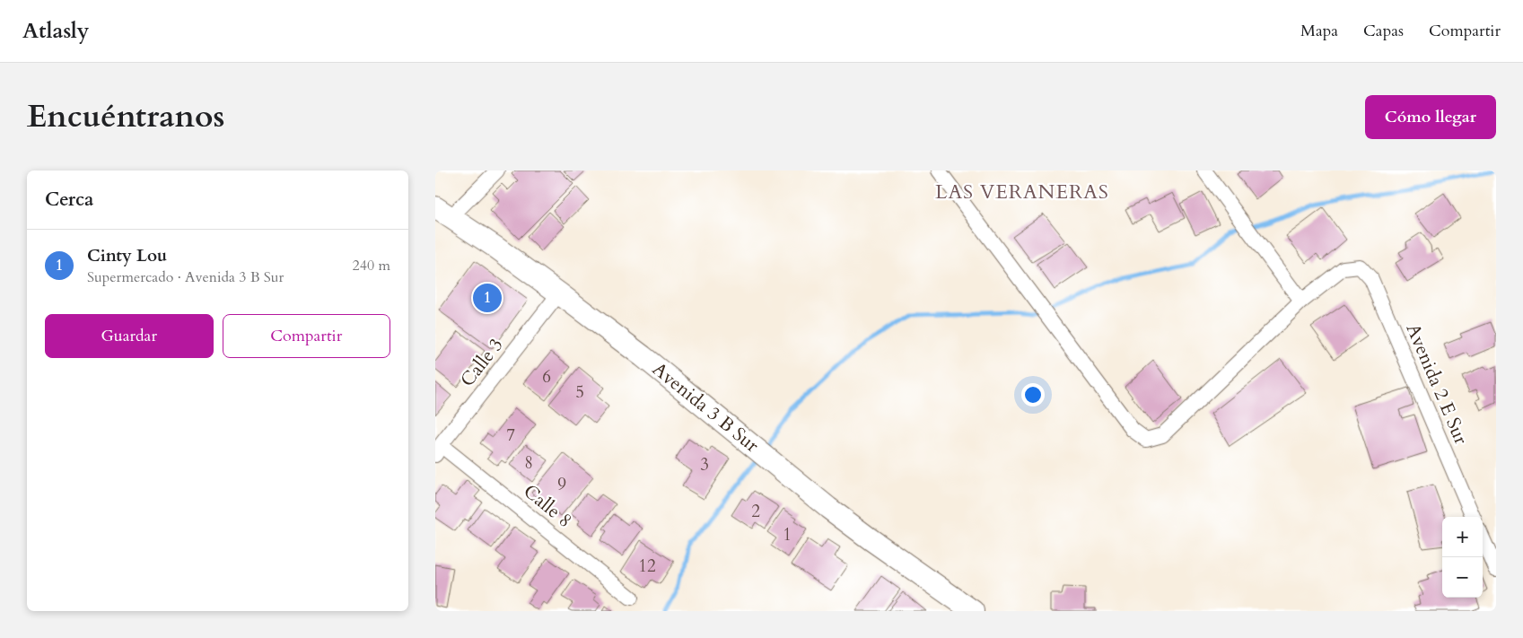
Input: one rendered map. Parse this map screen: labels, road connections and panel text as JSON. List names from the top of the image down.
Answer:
{
  "streets": {
    "street": [
      "Calle 3",
      "Avenida 2 E Sur",
      "Avenida 3 B Sur",
      "Calle 8"
    ]
  },
  "crossings": [
    ["Calle 3", "Avenida 3 B Sur"],
    ["Calle 3", "Calle 8"]
  ],
  "districts": ["LAS VERANERAS"],
  "house_numbers": [
    "6",
    "5",
    "7",
    "8",
    "3",
    "9",
    "2",
    "1",
    "12"
  ],
  "page": {
    "header": "Atlasly",
    "nav": ["Mapa", "Capas", "Compartir"],
    "title": "Encuéntranos",
    "buttons": [
      "Cómo llegar",
      ["Guardar", "Compartir"]
    ],
    "heading": "Cerca",
    "list": [
      {
        "mark": "1",
        "name": "Cinty Lou",
        "note": "Supermercado · Avenida 3 B Sur",
        "value": "240 m"
      }
    ],
    "pins": "1",
    "map_buttons": ["+", "−"]
  }
}
